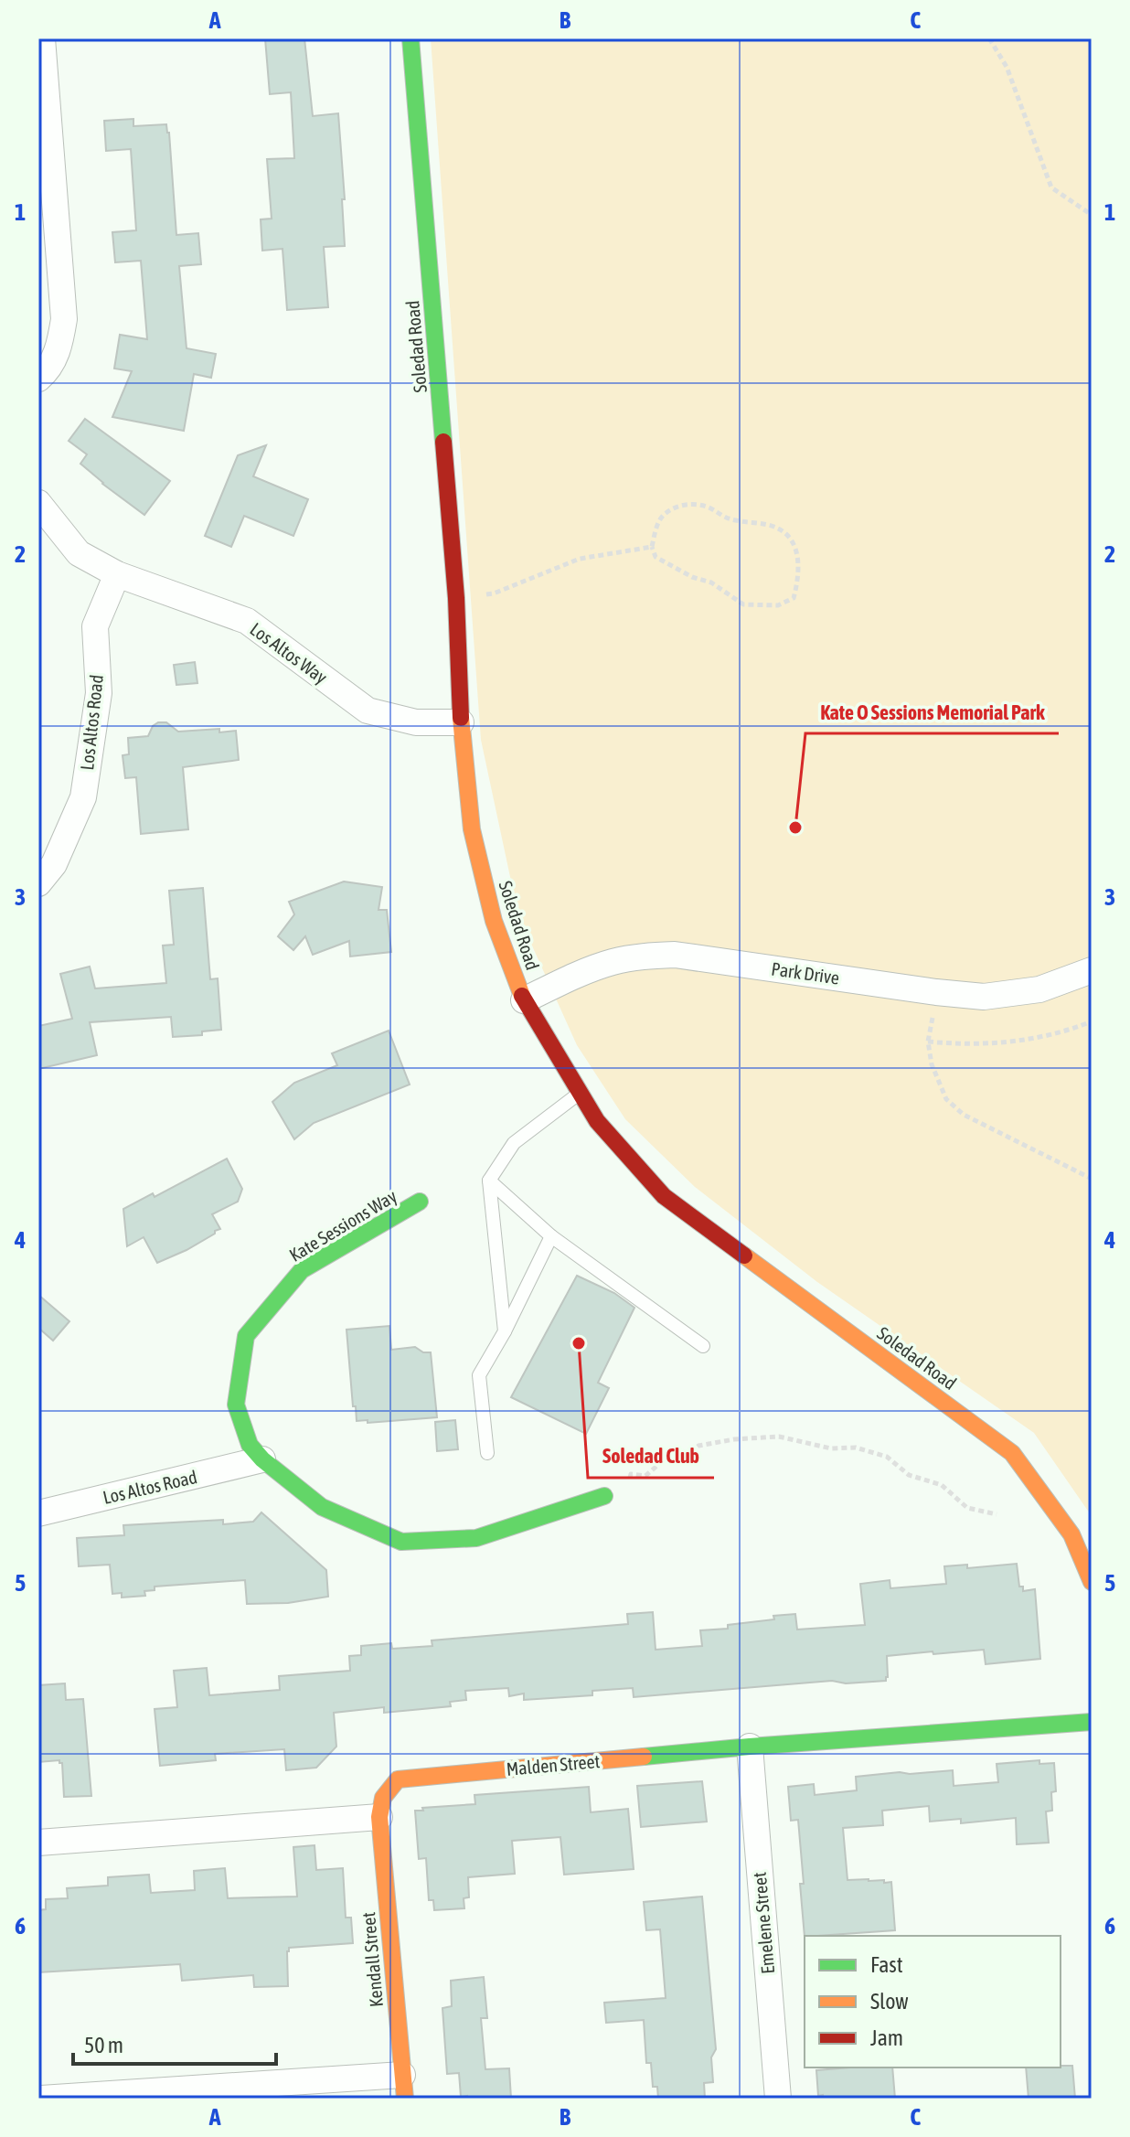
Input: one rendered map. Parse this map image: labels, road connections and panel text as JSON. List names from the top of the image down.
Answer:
{
  "streets": {
    "street": [
      "Soledad Road",
      "Los Altos Way",
      "Los Altos Road",
      "Park Drive",
      "Kate Sessions Way",
      "Malden Street",
      "Emelene Street",
      "Kendall Street"
    ]
  },
  "crossings": [
    ["Soledad Road", "Los Altos Way"],
    ["Soledad Road", "Park Drive"],
    ["Los Altos Way", "Los Altos Road"],
    ["Los Altos Road", "Kate Sessions Way"],
    ["Malden Street", "Emelene Street"],
    ["Malden Street", "Kendall Street"]
  ],
  "places": ["Kate O Sessions Memorial Park", "Soledad Club"],
  "legend": ["Fast", "Slow", "Jam"],
  "scale_bar": "50 m",
  "grid": {
    "columns": ["A", "B", "C"],
    "rows": [
      "1",
      "2",
      "3",
      "4",
      "5",
      "6"
    ]
  }
}
